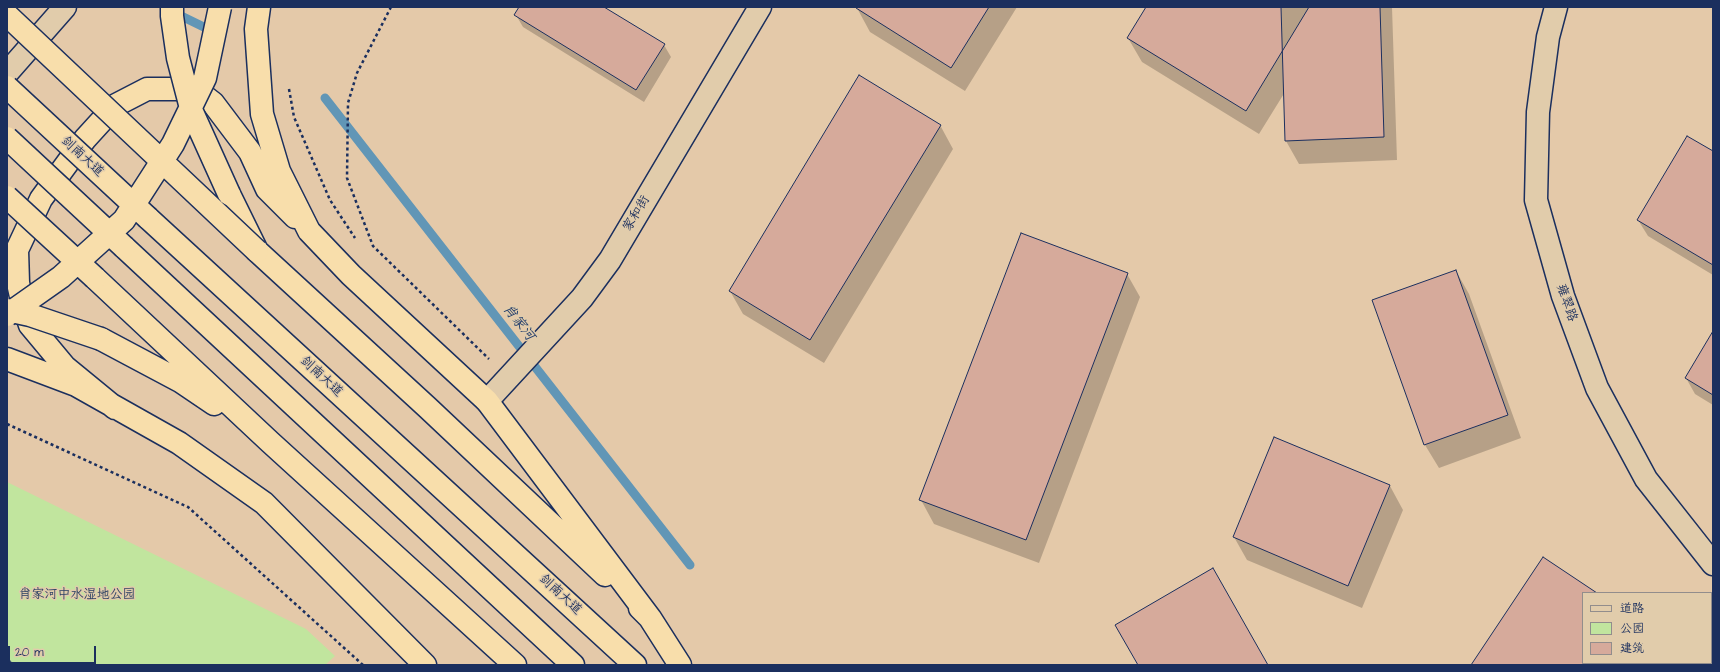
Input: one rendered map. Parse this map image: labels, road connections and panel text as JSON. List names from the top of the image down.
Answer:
{
  "streets": {
    "highway": ["剑南大道"],
    "street": ["家和街", "雍翠路"]
  },
  "water": ["肖家河"],
  "parks": ["肖家河中水湿地公园"],
  "legend": ["道路", "公园", "建筑"],
  "scale_bar": "20 m"
}
